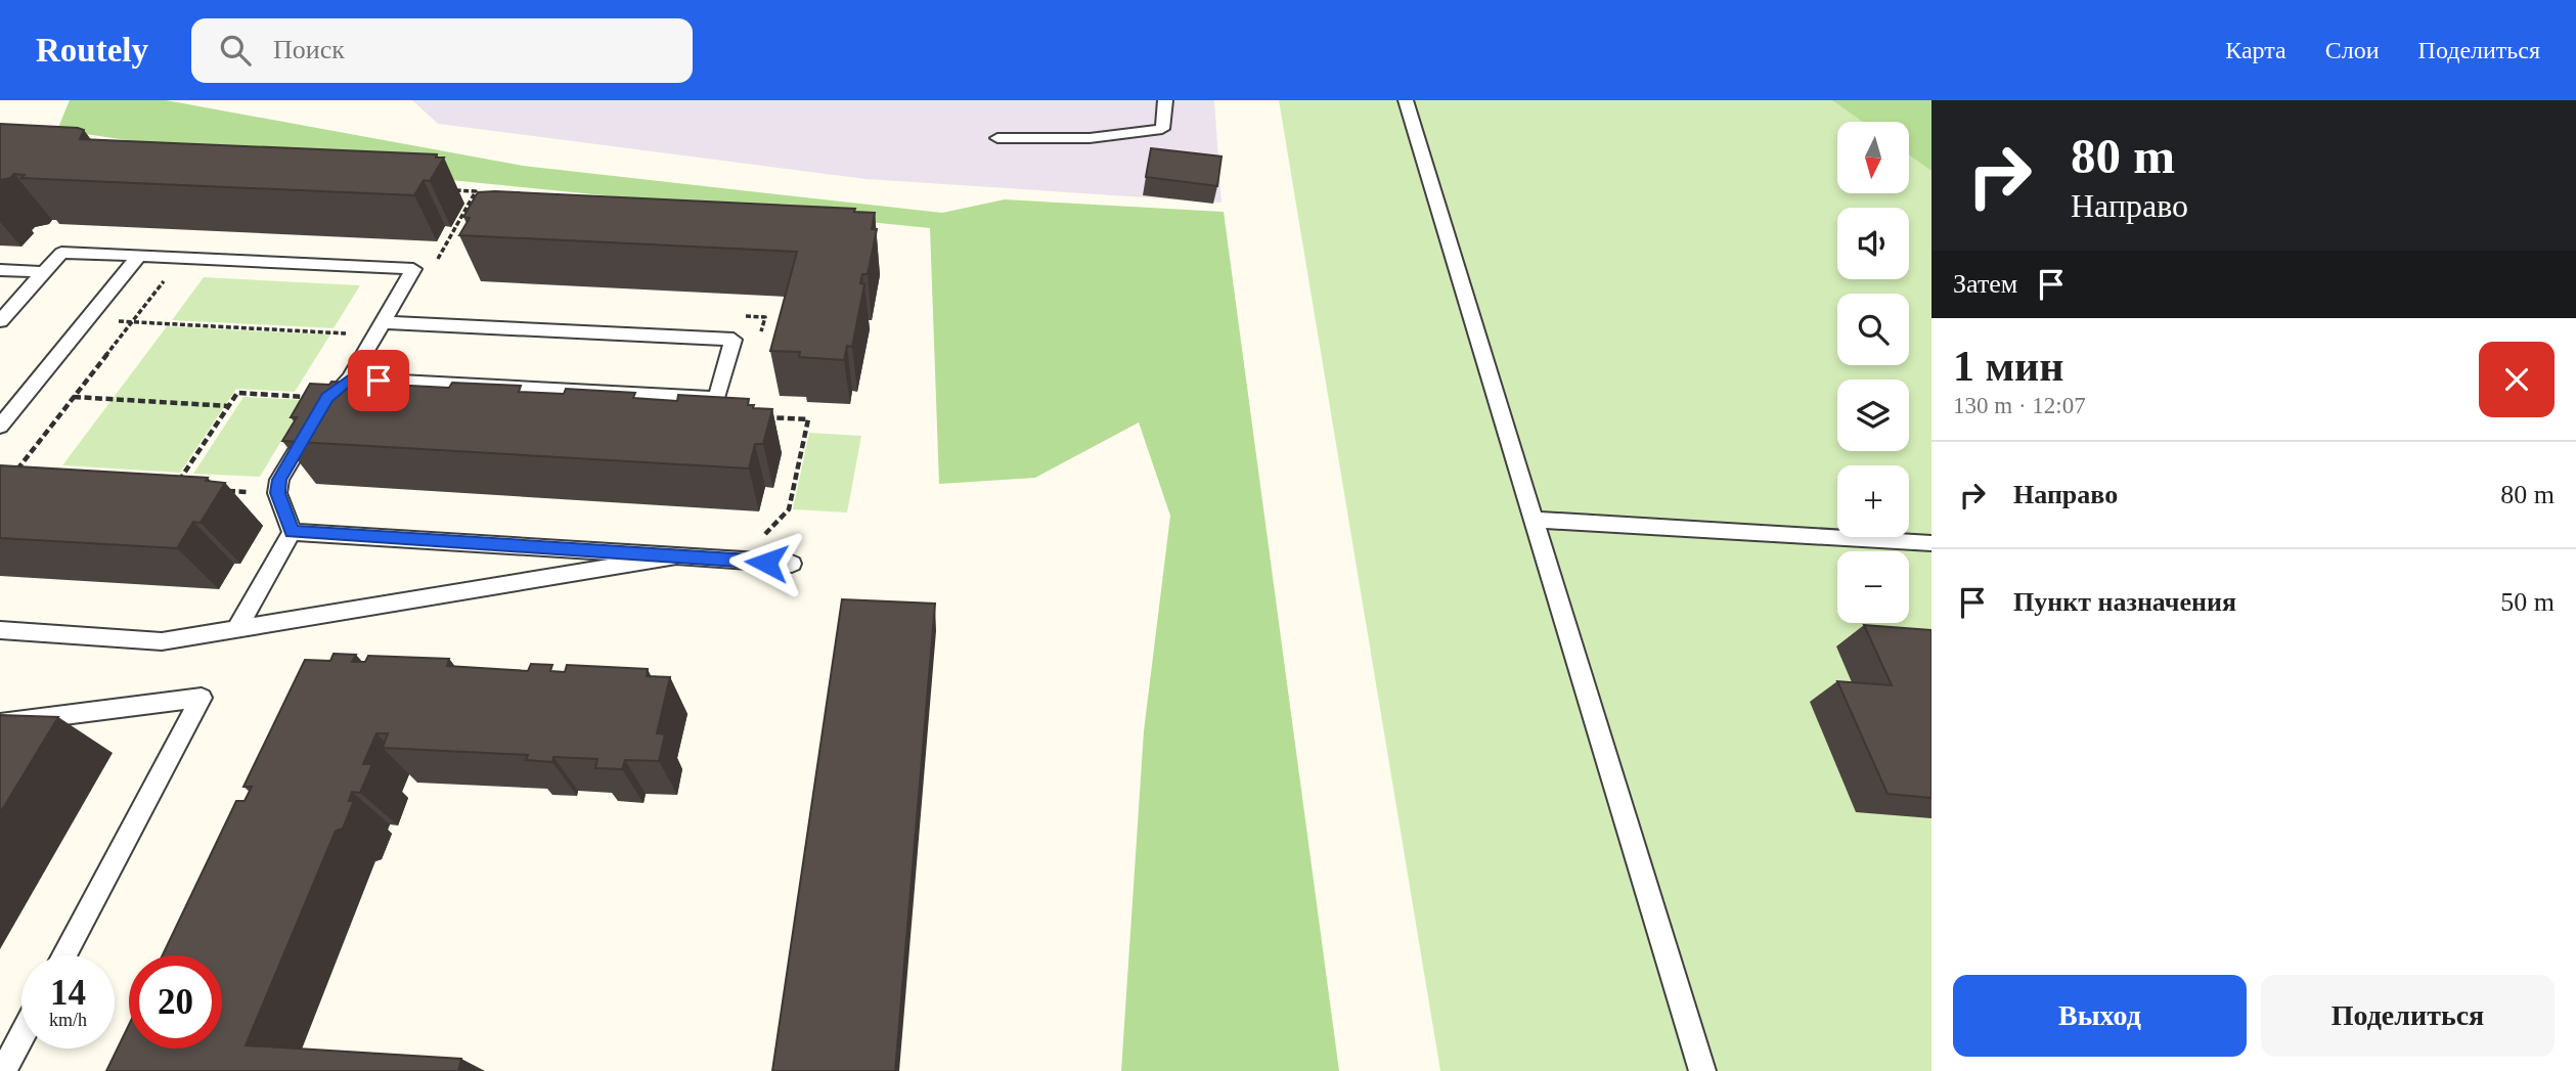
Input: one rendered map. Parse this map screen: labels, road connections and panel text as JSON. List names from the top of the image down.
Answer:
{
  "north": "bottom",
  "page": {
    "header": "Routely",
    "search": "Поиск",
    "nav": ["Карта", "Слои", "Поделиться"],
    "turn": ["80 m", "Направо"],
    "map_buttons": ["+", "−"],
    "then": "Затем",
    "heading": ["1 мин", "130 m · 12:07"],
    "list": [
      {
        "name": "Направо",
        "value": "80 m"
      },
      {
        "name": "Пункт назначения",
        "value": "50 m"
      }
    ],
    "speed": "14 km/h",
    "limit": "20",
    "buttons": ["Выход", "Поделиться"]
  }
}
